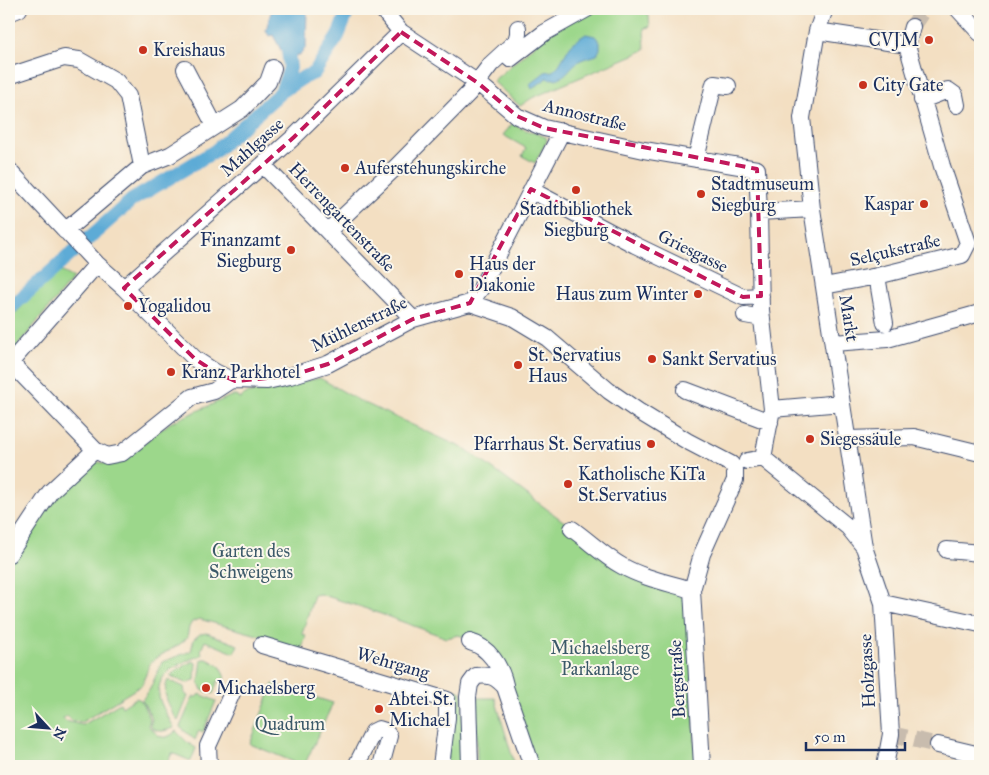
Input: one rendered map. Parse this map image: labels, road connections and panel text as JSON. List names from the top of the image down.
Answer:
{
  "streets": {
    "street": [
      "Annostraße",
      "Mahlgasse",
      "Herrengartenstraße",
      "Selçukstraße",
      "Griesgasse",
      "Markt",
      "Mühlenstraße",
      "Wehrgang",
      "Holzgasse",
      "Bergstraße"
    ]
  },
  "crossings": [
    ["Annostraße", "Mahlgasse"],
    ["Annostraße", "Markt"],
    ["Mahlgasse", "Herrengartenstraße"],
    ["Mahlgasse", "Mühlenstraße"],
    ["Herrengartenstraße", "Mühlenstraße"],
    ["Selçukstraße", "Markt"],
    ["Griesgasse", "Markt"],
    ["Markt", "Holzgasse"],
    ["Mühlenstraße", "Bergstraße"]
  ],
  "parks": ["Garten des Schweigens", "Michaelsberg Parkanlage", "Quadrum"],
  "places": [
    "CVJM",
    "Kreishaus",
    "City Gate",
    "Auferstehungskirche",
    "Stadtbibliothek Siegburg",
    "Stadtmuseum Siegburg",
    "Kaspar",
    "Finanzamt Siegburg",
    "Haus der Diakonie",
    "Haus zum Winter",
    "Yogalidou",
    "Sankt Servatius",
    "St. Servatius Haus",
    "Kranz Parkhotel",
    "Siegessäule",
    "Pfarrhaus St. Servatius",
    "Katholische KiTa St.Servatius",
    "Michaelsberg",
    "Abtei St. Michael"
  ],
  "scale_bar": "50 m",
  "north": "bottom right"
}
